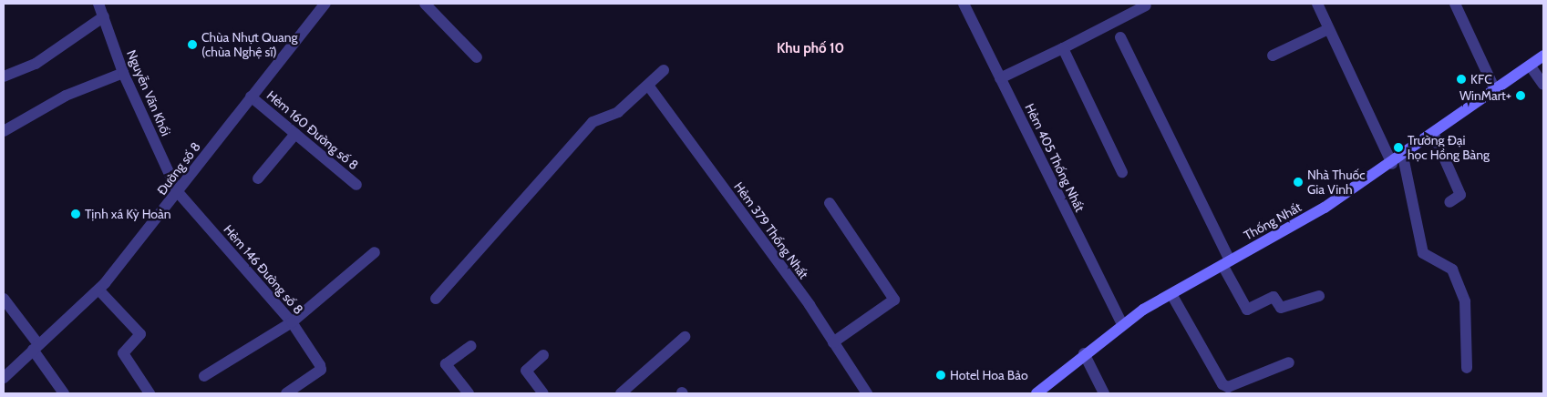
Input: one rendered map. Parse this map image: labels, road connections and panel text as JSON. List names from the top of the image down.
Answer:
{
  "streets": {
    "main road": ["Thống Nhất"],
    "street": [
      "Nguyễn Văn Khối",
      "Hẻm 160 Đường số 8",
      "Hẻm 405 Thống Nhất",
      "Đường số 8",
      "Hẻm 379 Thống Nhất",
      "Hẻm 146 Đường số 8"
    ]
  },
  "crossings": [
    ["Nguyễn Văn Khối", "Đường số 8"],
    ["Nguyễn Văn Khối", "Hẻm 146 Đường số 8"],
    ["Hẻm 160 Đường số 8", "Đường số 8"],
    ["Hẻm 405 Thống Nhất", "Thống Nhất"],
    ["Đường số 8", "Hẻm 146 Đường số 8"]
  ],
  "districts": ["Khu phố 10"],
  "places": [
    "Chùa Nhựt Quang (chùa Nghệ sĩ)",
    "KFC",
    "WinMart+",
    "Trường Đại học Hồng Bàng",
    "Nhà Thuốc Gia Vinh",
    "Tịnh xá Kỳ Hoàn",
    "Hotel Hoa Bảo"
  ]
}
